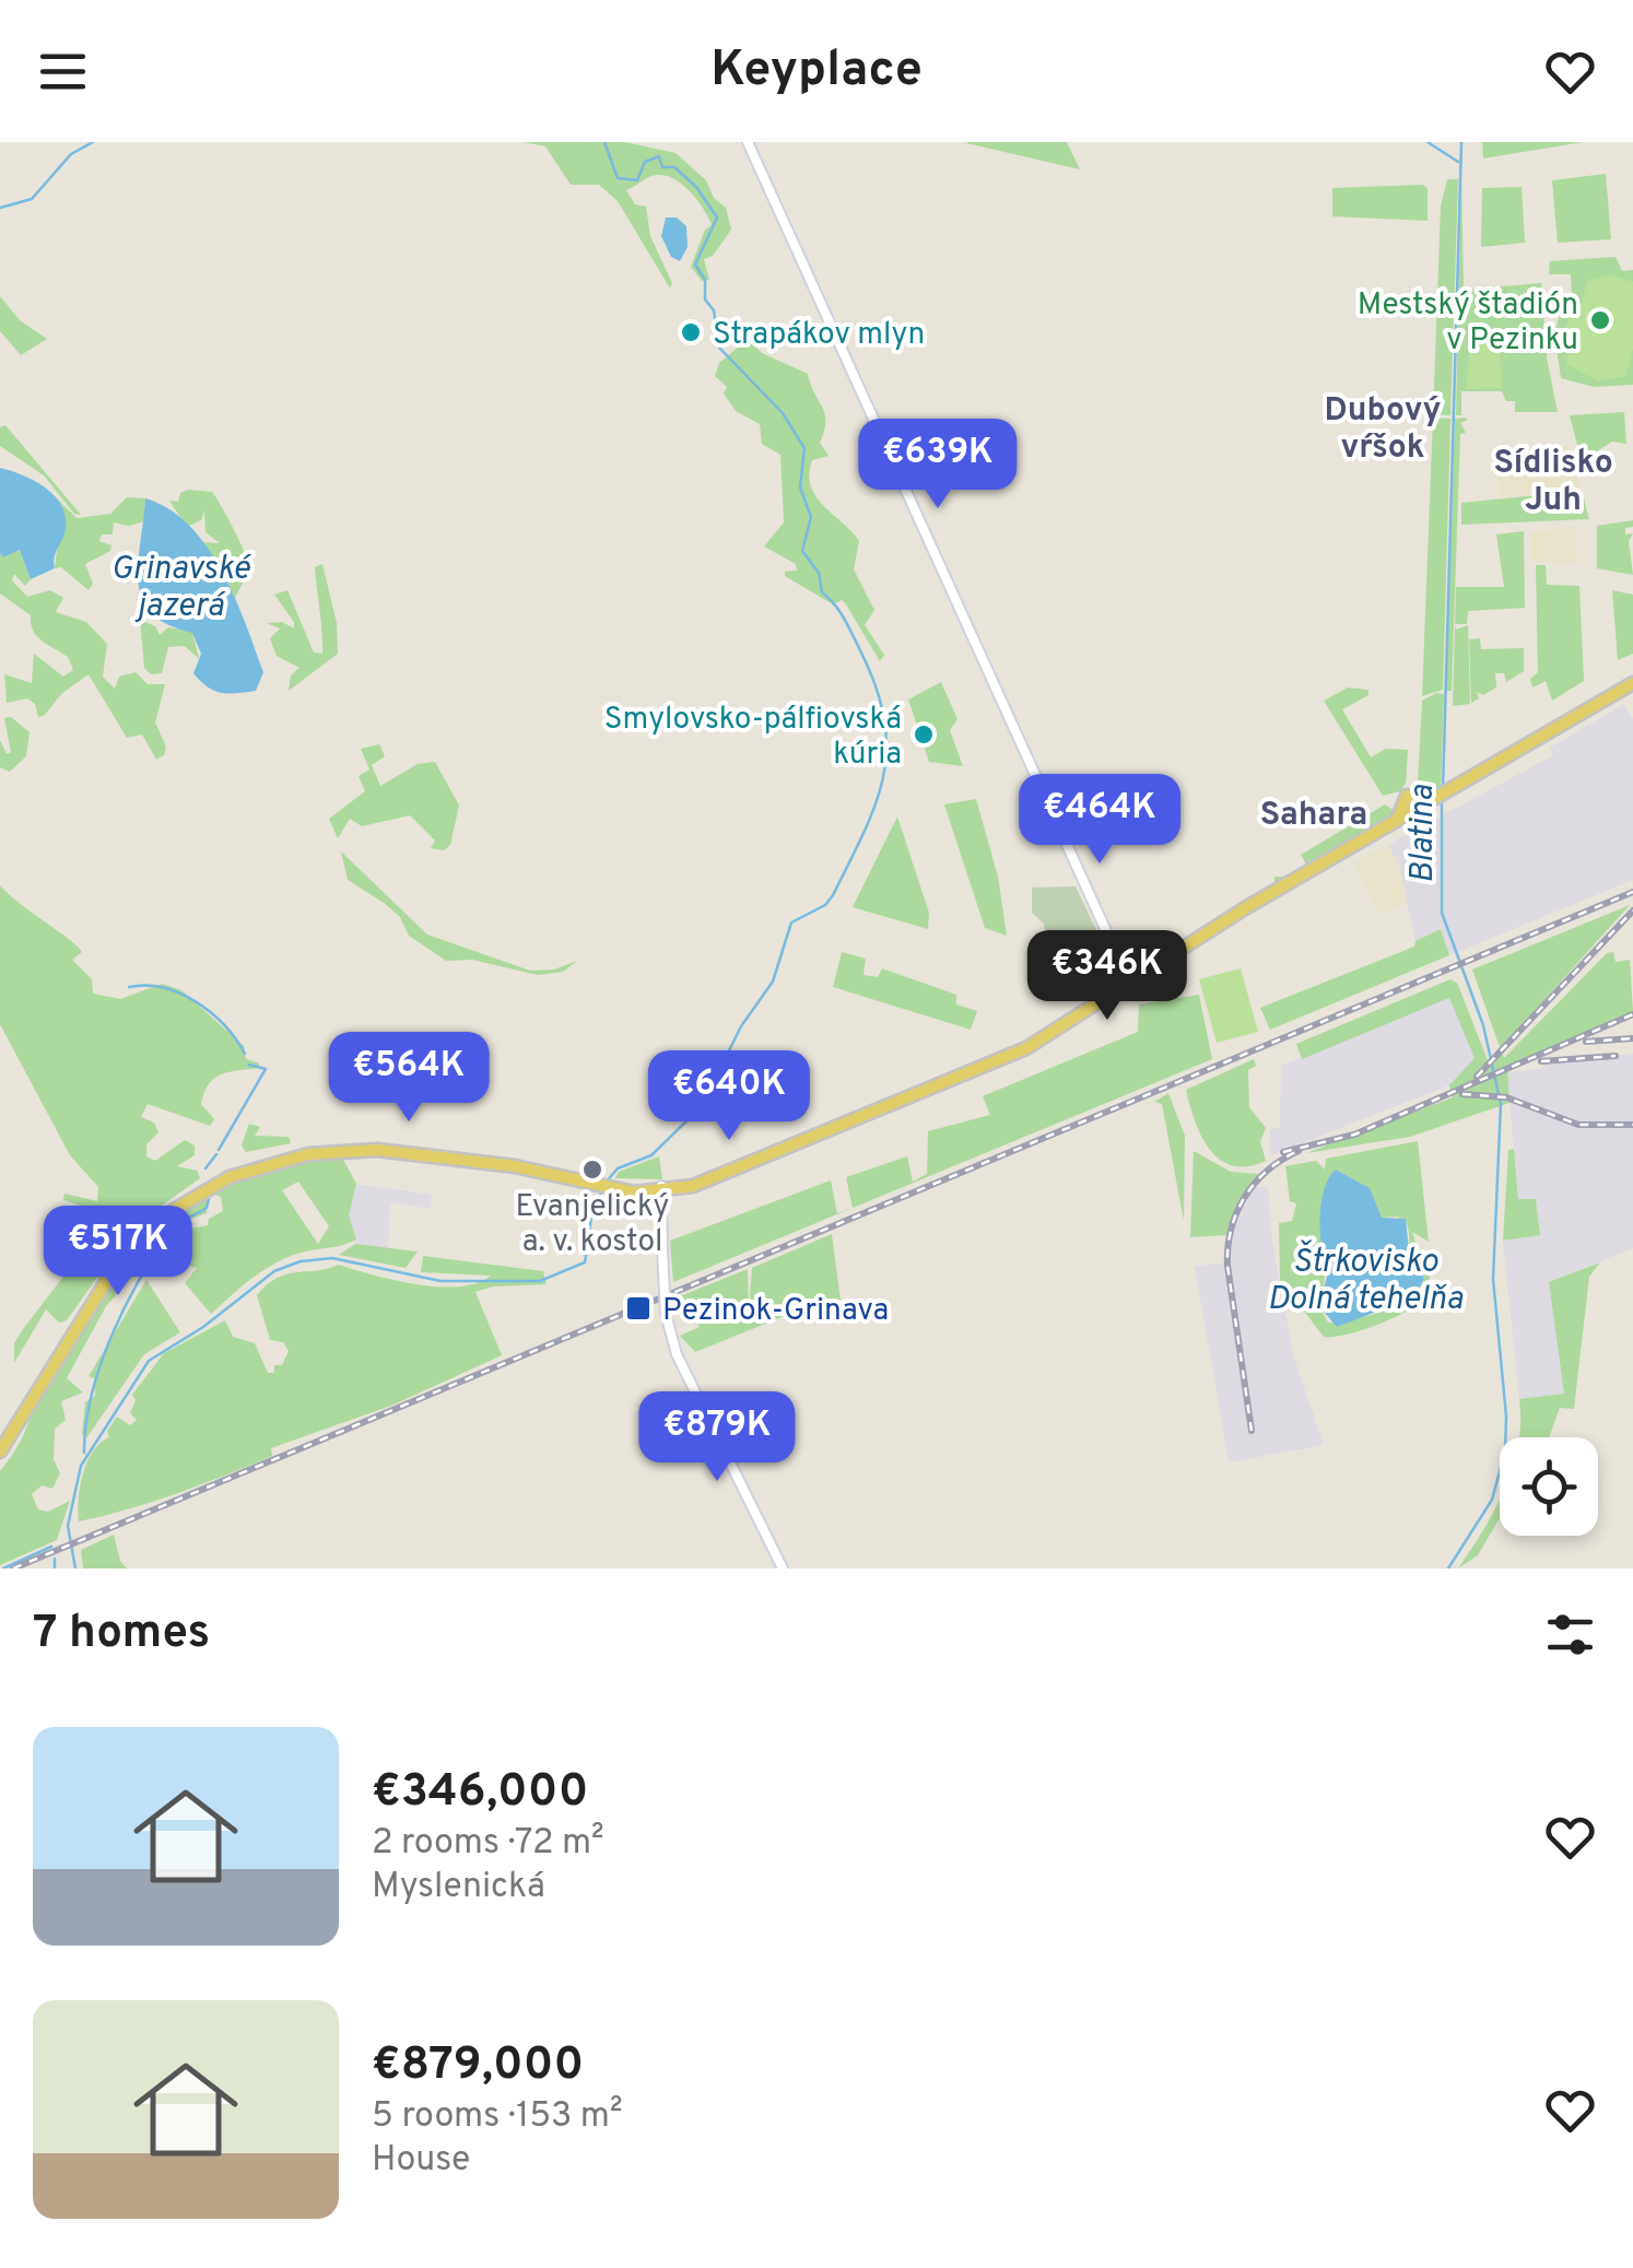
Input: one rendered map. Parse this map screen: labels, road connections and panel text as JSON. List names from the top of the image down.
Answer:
{
  "districts": ["Dubový vŕšok", "Sídlisko Juh", "Sahara"],
  "water": ["Grinavské jazerá", "Blatina", "Štrkovisko Dolná tehelňa"],
  "places": {
    "other": [
      "Mestský štadión v Pezinku",
      "Strapákov mlyn",
      "Smylovsko-pálfiovská kúria",
      "Evanjelický a. v. kostol"
    ],
    "transit": ["Pezinok-Grinava"]
  },
  "page": {
    "header": "Keyplace",
    "price": [
      "€639K",
      "€464K",
      "€346K",
      "€564K",
      "€640K",
      "€517K",
      "€879K"
    ],
    "heading": "7 homes",
    "list": [
      {
        "name": "€346,000",
        "note": "2 rooms · 72 m² · Myslenická"
      },
      {
        "name": "€879,000",
        "note": "5 rooms · 153 m² · House"
      }
    ]
  }
}
